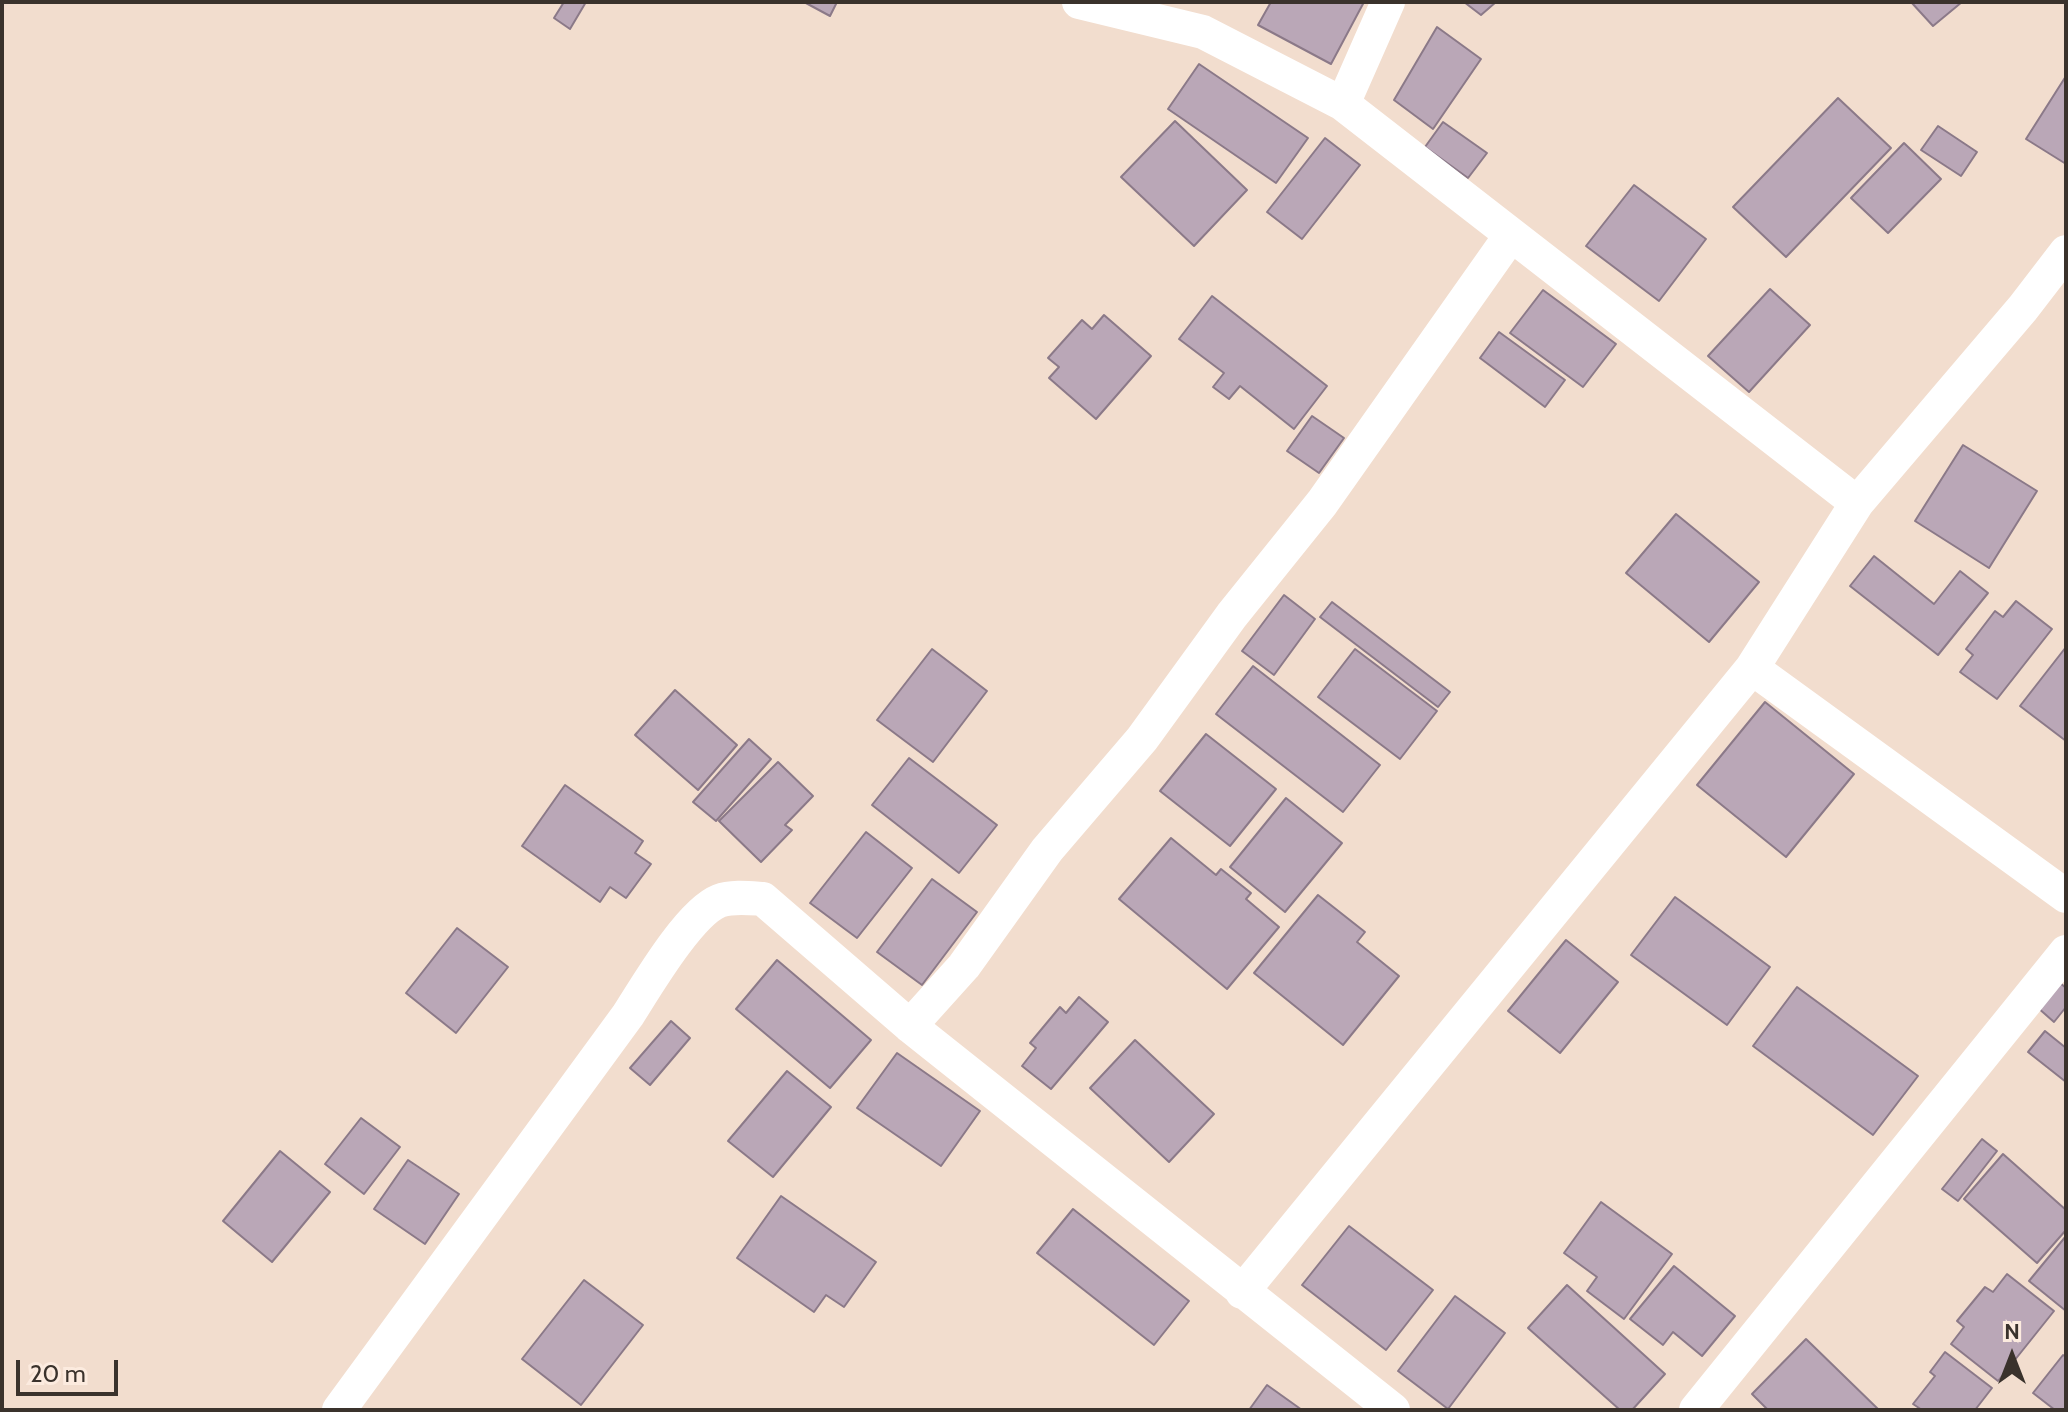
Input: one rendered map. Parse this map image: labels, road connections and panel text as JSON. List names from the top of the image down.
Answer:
{
  "scale_bar": "20 m",
  "north": "top"
}
